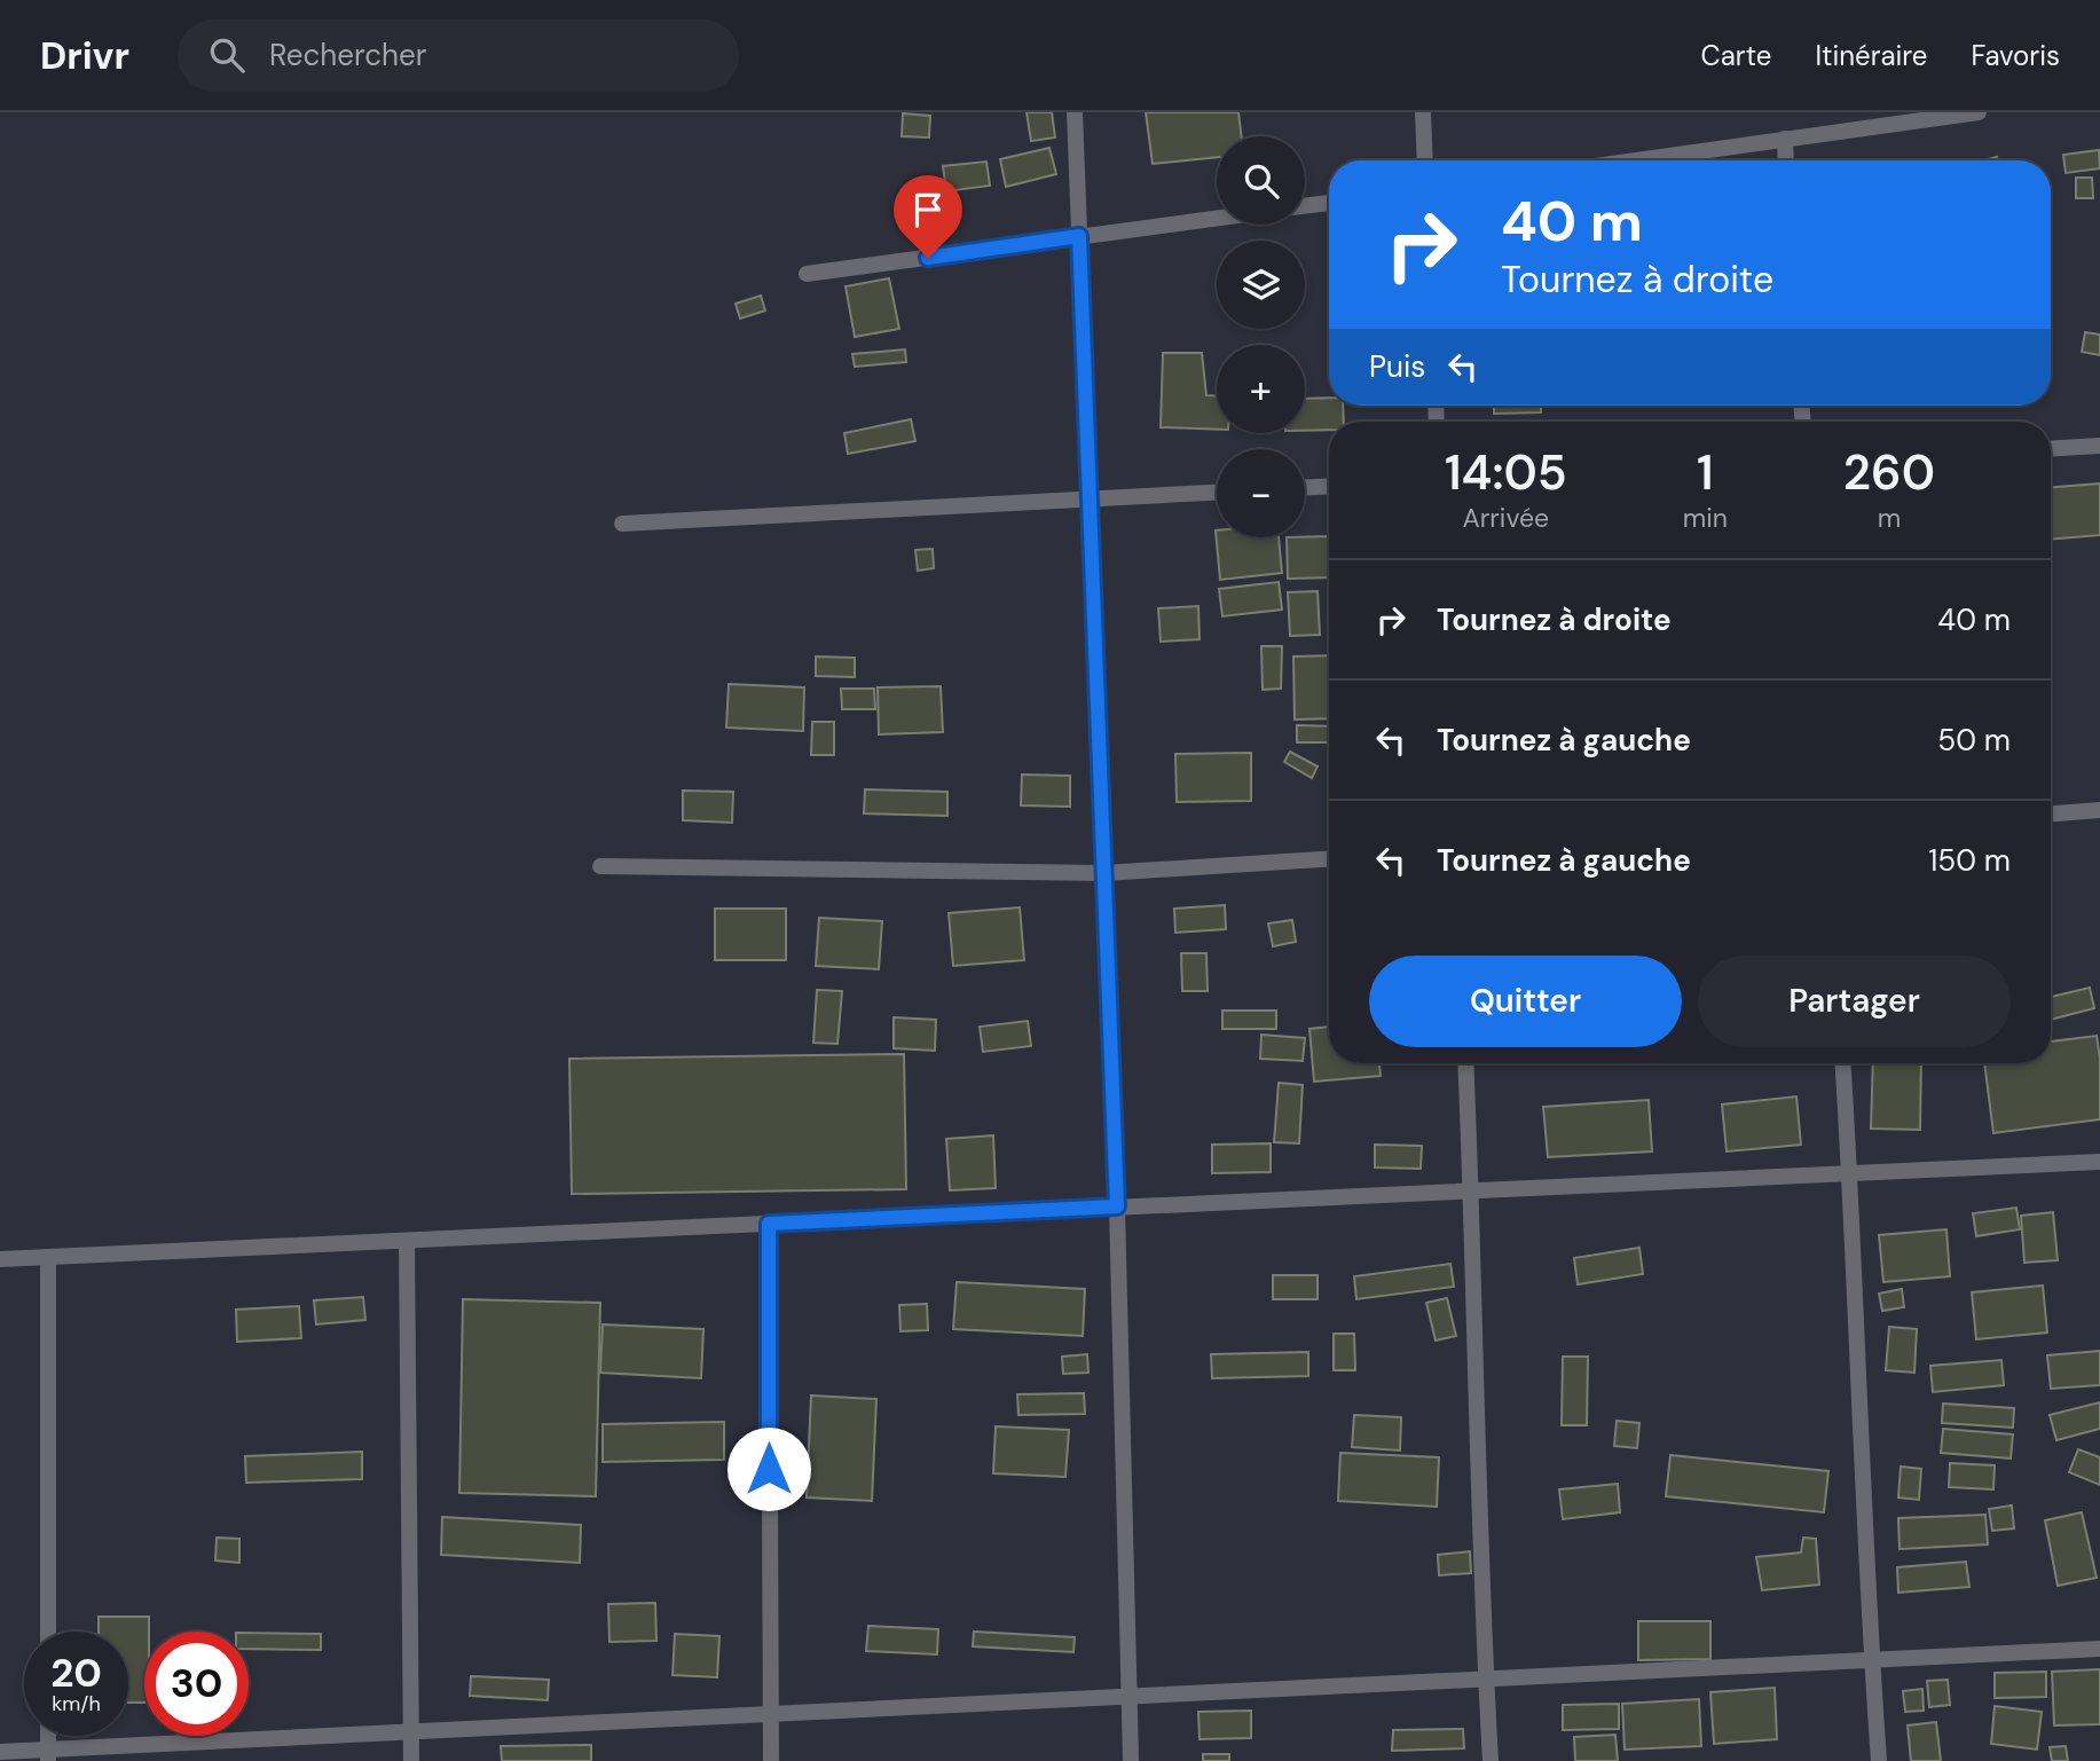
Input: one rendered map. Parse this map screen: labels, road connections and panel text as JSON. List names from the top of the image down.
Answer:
{
  "page": {
    "header": "Drivr",
    "search": "Rechercher",
    "nav": ["Carte", "Itinéraire", "Favoris"],
    "map_buttons": ["+", "−"],
    "turn": ["40 m", "Tournez à droite"],
    "then": "Puis",
    "eta": [
      "14:05",
      "Arrivée",
      "1",
      "min",
      "260",
      "m"
    ],
    "list": [
      {
        "name": "Tournez à droite",
        "value": "40 m"
      },
      {
        "name": "Tournez à gauche",
        "value": "50 m"
      },
      {
        "name": "Tournez à gauche",
        "value": "150 m"
      }
    ],
    "buttons": ["Quitter", "Partager"],
    "speed": "20 km/h",
    "limit": "30"
  }
}
